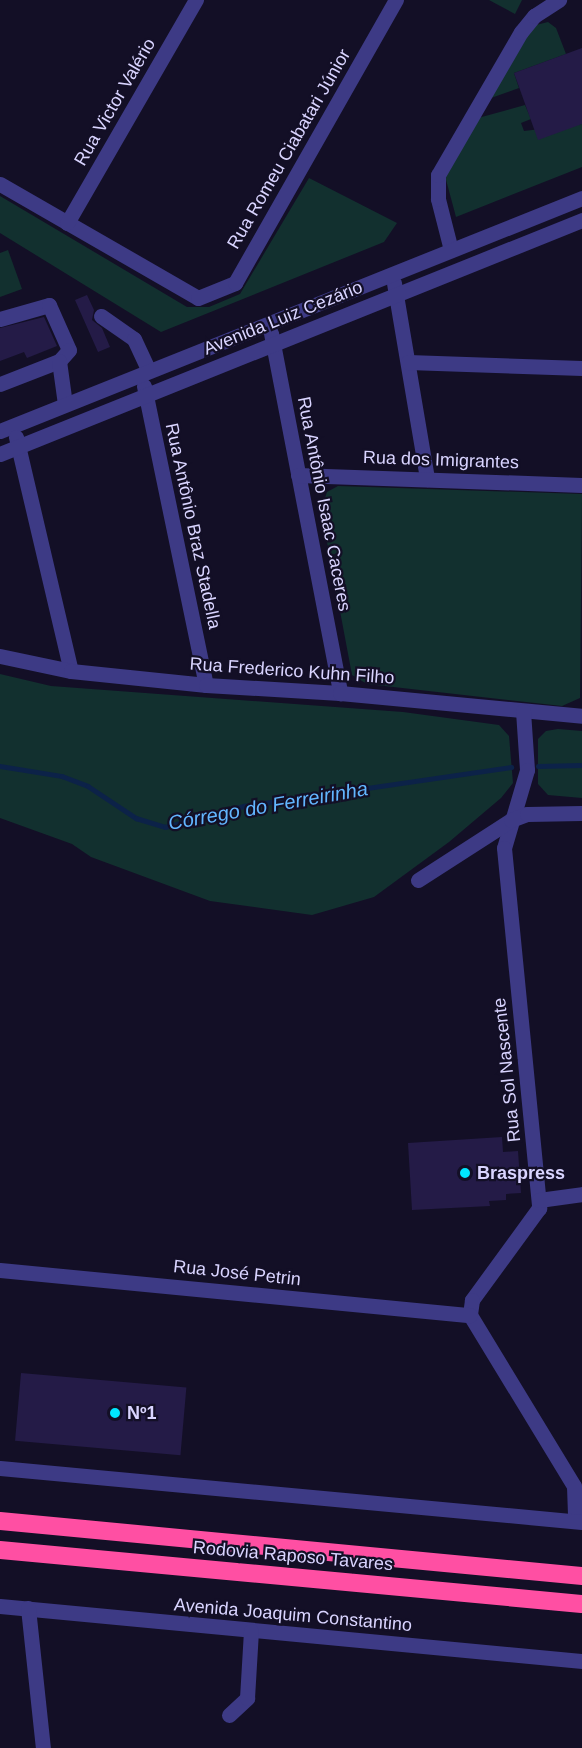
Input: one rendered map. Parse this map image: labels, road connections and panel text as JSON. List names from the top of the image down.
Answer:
{
  "streets": {
    "highway": ["Rodovia Raposo Tavares"],
    "street": [
      "Rua Victor Valério",
      "Rua Romeu Ciabatari Júnior",
      "Avenida Luiz Cezário",
      "Rua dos Imigrantes",
      "Rua Antônio Isaac Caceres",
      "Rua Antônio Braz Stadella",
      "Rua Frederico Kuhn Filho",
      "Rua Sol Nascente",
      "Rua José Petrin",
      "Avenida Joaquim Constantino"
    ]
  },
  "crossings": [
    ["Rua Victor Valério", "Rua Romeu Ciabatari Júnior"],
    ["Avenida Luiz Cezário", "Rua Antônio Isaac Caceres"],
    ["Avenida Luiz Cezário", "Rua Antônio Braz Stadella"],
    ["Rua dos Imigrantes", "Rua Antônio Isaac Caceres"],
    ["Rua Antônio Isaac Caceres", "Rua Frederico Kuhn Filho"],
    ["Rua Antônio Braz Stadella", "Rua Frederico Kuhn Filho"],
    ["Rua Frederico Kuhn Filho", "Rua Sol Nascente"],
    ["Rua Sol Nascente", "Rua José Petrin"]
  ],
  "water": ["Córrego do Ferreirinha"],
  "places": ["Braspress", "Nº1"]
}
